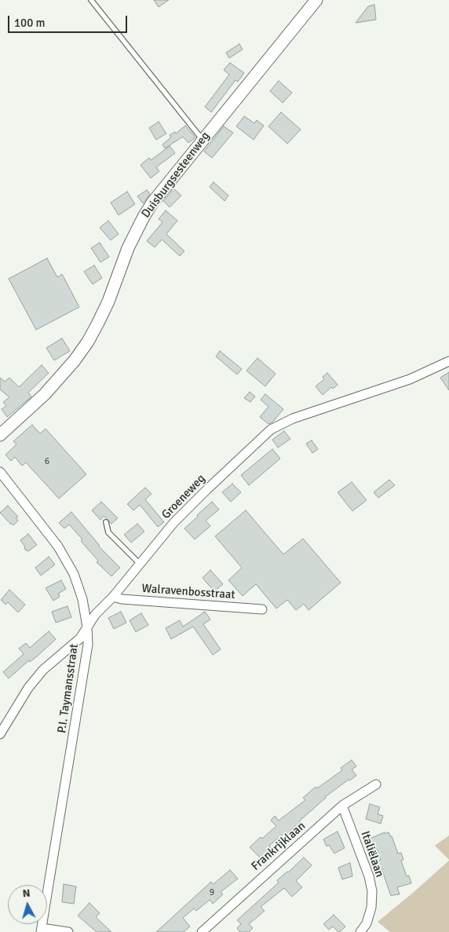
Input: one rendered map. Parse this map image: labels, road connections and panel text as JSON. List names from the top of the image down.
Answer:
{
  "streets": {
    "street": [
      "Duisburgsesteenweg",
      "Groeneweg",
      "Walravenbosstraat",
      "P.I. Taymansstraat",
      "Frankrijklaan",
      "Italiëlaan"
    ]
  },
  "crossings": [
    ["Groeneweg", "Walravenbosstraat"],
    ["Groeneweg", "P.I. Taymansstraat"],
    ["Frankrijklaan", "Italiëlaan"]
  ],
  "house_numbers": ["6", "9"],
  "scale_bar": "100 m",
  "north": "top"
}
